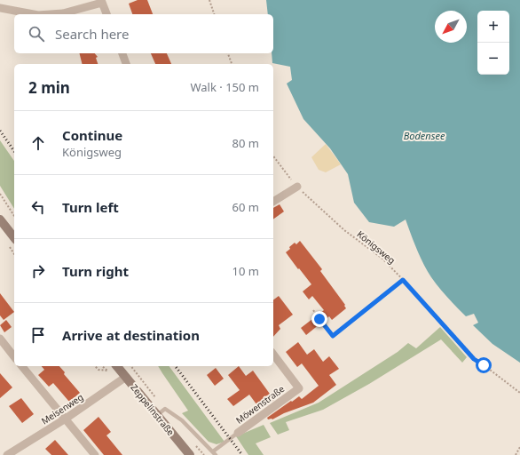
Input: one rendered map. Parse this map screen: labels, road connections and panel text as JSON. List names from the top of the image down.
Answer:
{
  "streets": {
    "main road": ["Zeppelinstraße"],
    "street": ["Möwenstraße", "Meisenweg"],
    "path": ["Königsweg"]
  },
  "crossings": [
    ["Möwenstraße", "Zeppelinstraße"],
    ["Meisenweg", "Zeppelinstraße"]
  ],
  "water": ["Bodensee"],
  "north": "bottom left",
  "page": {
    "map_buttons": ["+", "−"],
    "search": "Search here",
    "heading": ["2 min", "Walk · 150 m"],
    "list": [
      ["Continue", "Königsweg", "80 m"],
      ["Turn left", "60 m"],
      ["Turn right", "10 m"],
      "Arrive at destination"
    ]
  }
}
